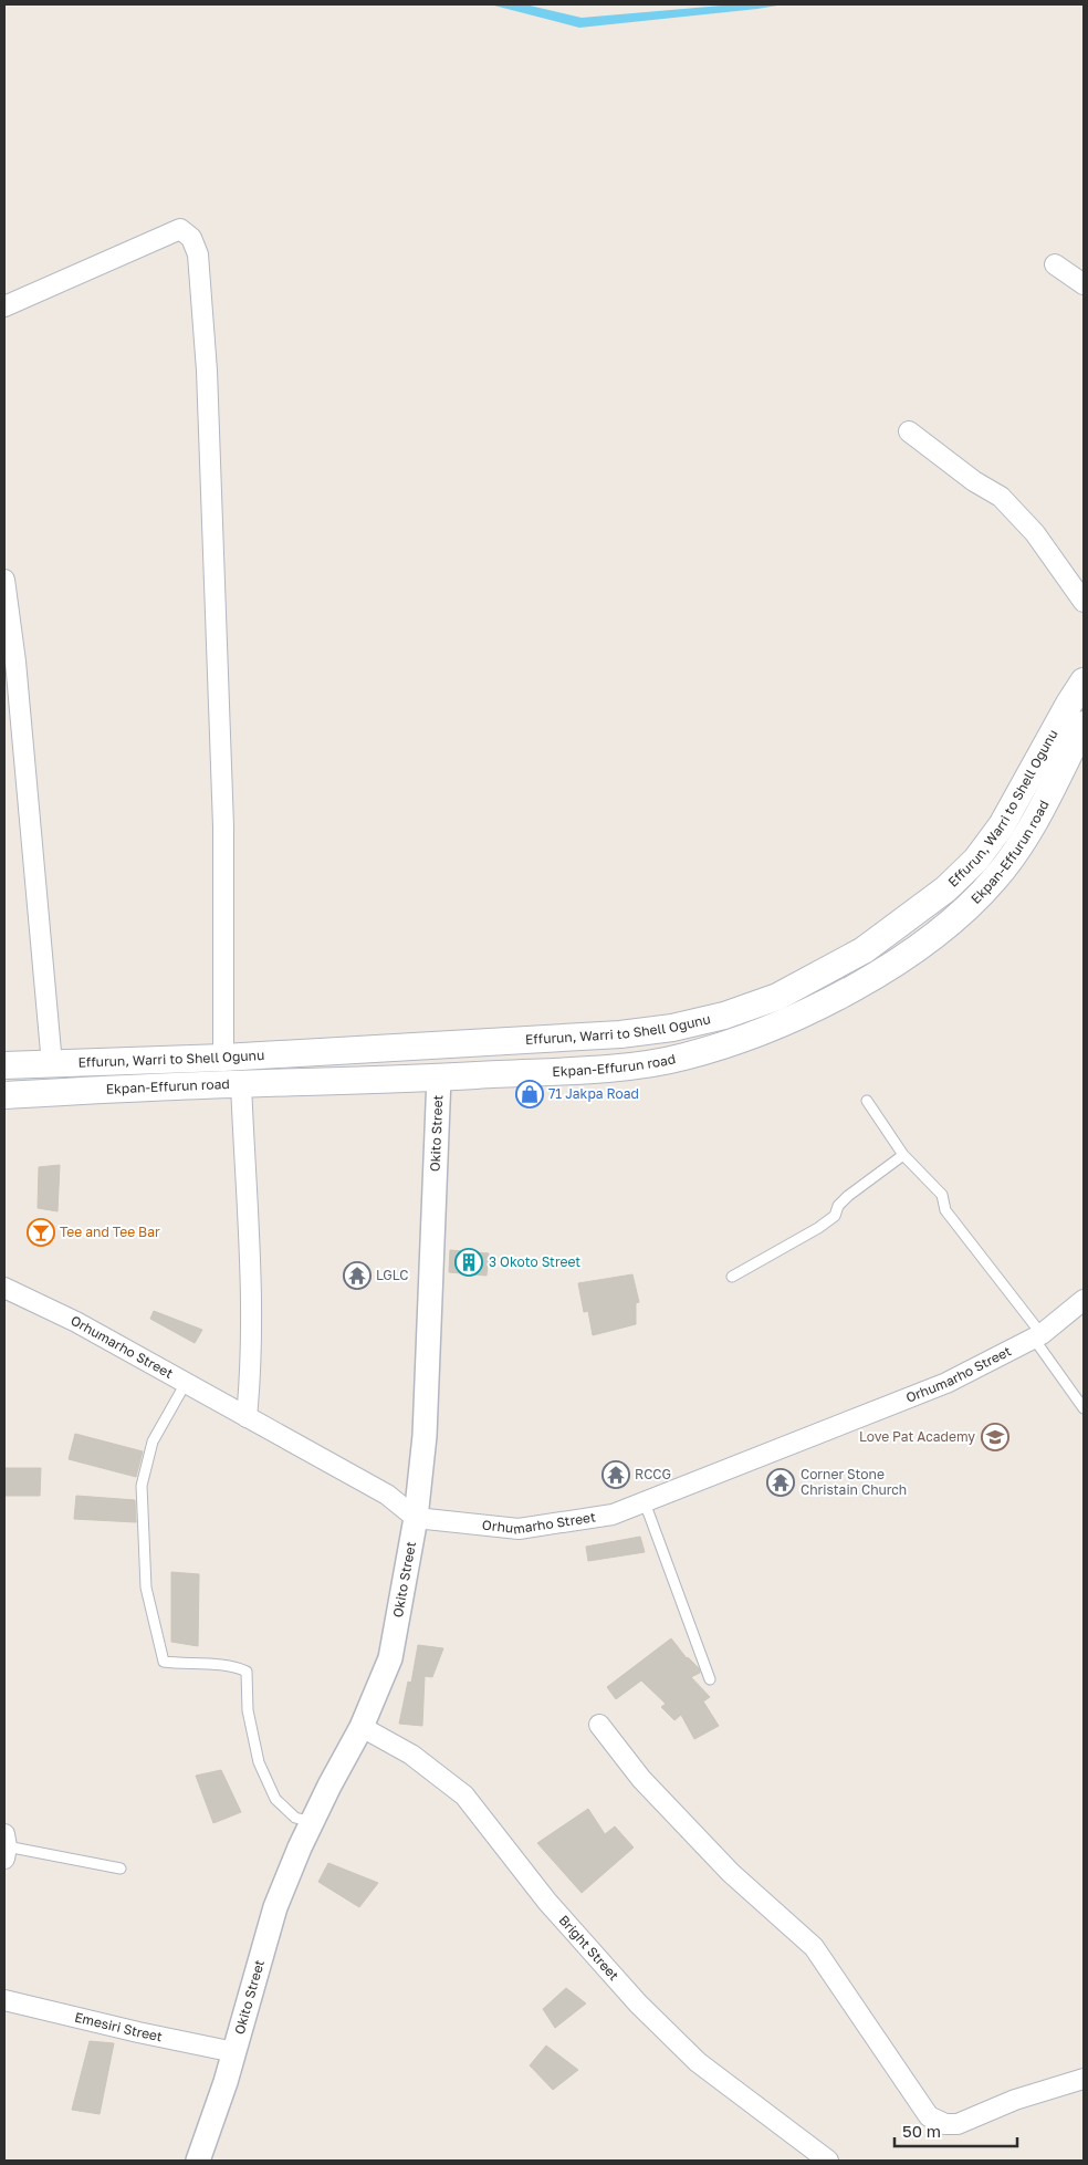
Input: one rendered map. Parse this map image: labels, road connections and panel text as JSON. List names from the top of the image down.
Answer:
{
  "streets": {
    "main road": ["Effurun, Warri to Shell Ogunu", "Ekpan-Effurun road"],
    "street": [
      "Okito Street",
      "Orhumarho Street",
      "Bright Street",
      "Emesiri Street"
    ]
  },
  "crossings": [
    ["Ekpan-Effurun road", "Okito Street"],
    ["Okito Street", "Orhumarho Street"],
    ["Okito Street", "Bright Street"],
    ["Okito Street", "Emesiri Street"]
  ],
  "places": {
    "shop": ["71 Jakpa Road"],
    "bar": ["Tee and Tee Bar"],
    "building": ["3 Okoto Street"],
    "temple": ["LGLC", "RCCG", "Corner Stone Christain Church"],
    "school or university": ["Love Pat Academy"]
  },
  "scale_bar": "50 m"
}
